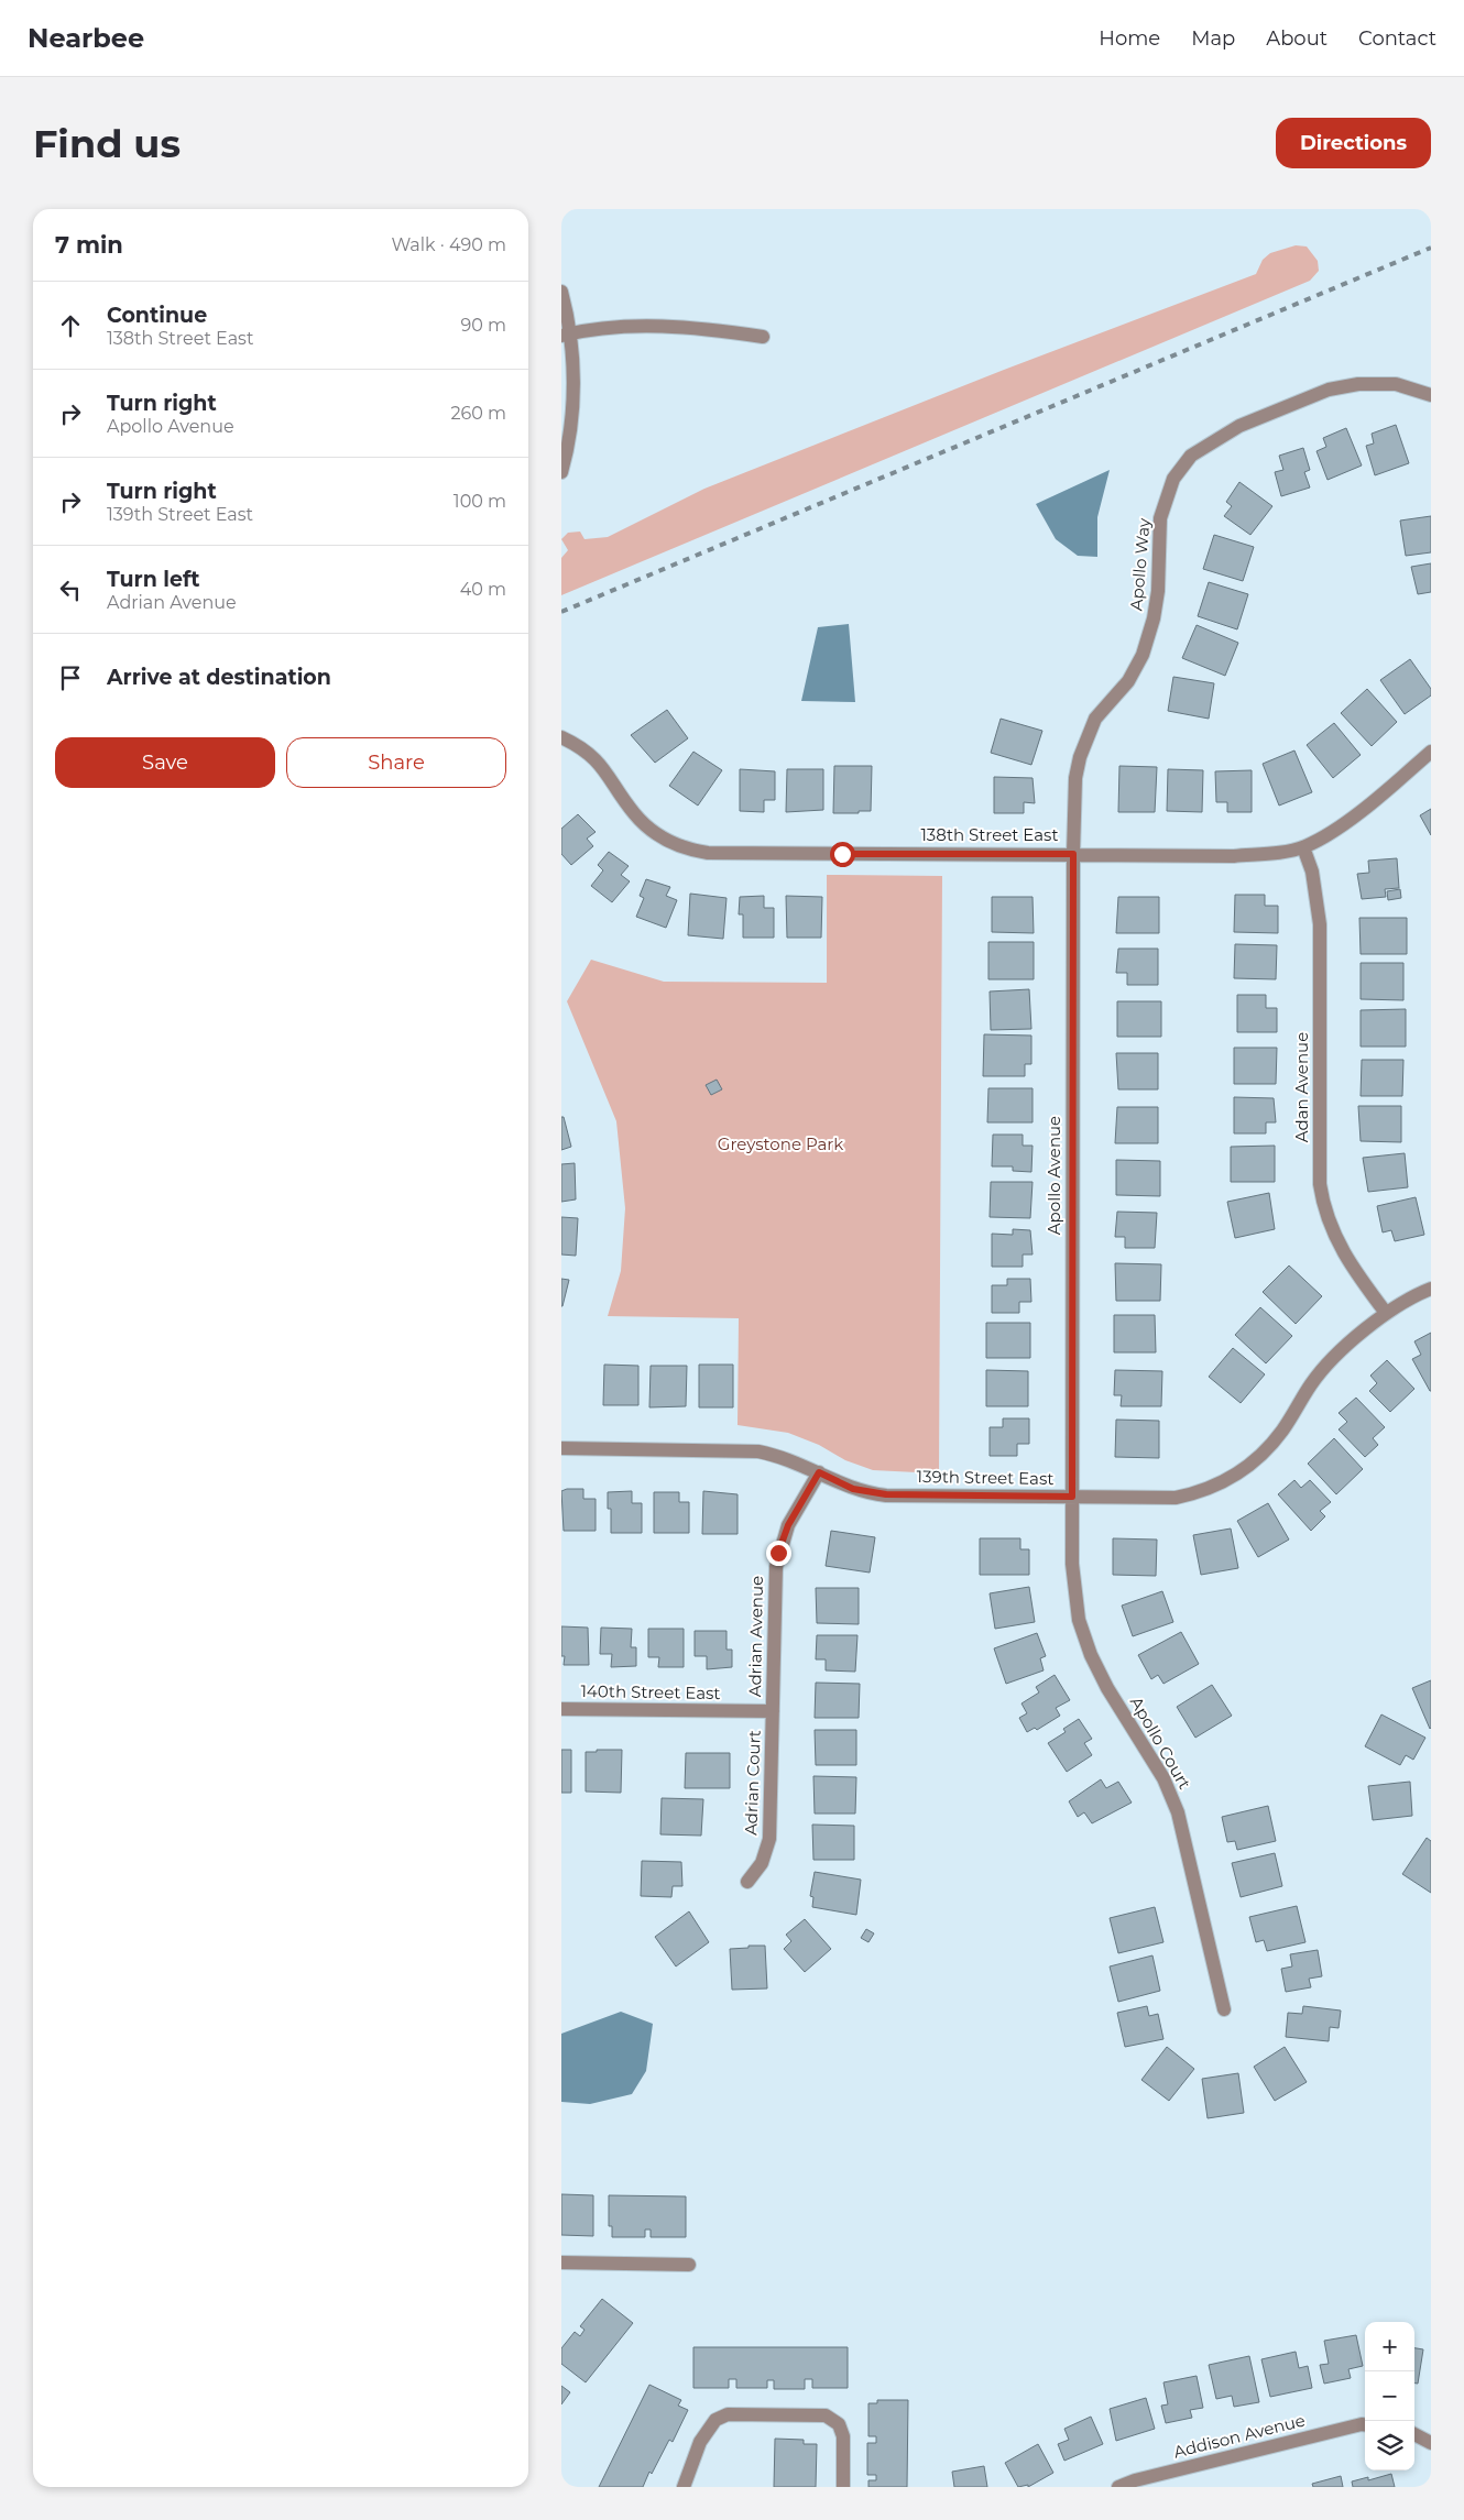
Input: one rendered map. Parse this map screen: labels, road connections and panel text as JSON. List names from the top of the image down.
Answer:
{
  "streets": {
    "street": [
      "Apollo Way",
      "138th Street East",
      "Adan Avenue",
      "Apollo Avenue",
      "139th Street East",
      "Adrian Avenue",
      "140th Street East",
      "Apollo Court",
      "Adrian Court",
      "Addison Avenue"
    ]
  },
  "crossings": [
    ["Apollo Way", "138th Street East"],
    ["Apollo Way", "Apollo Avenue"],
    ["138th Street East", "Adan Avenue"],
    ["138th Street East", "Apollo Avenue"],
    ["Adan Avenue", "139th Street East"],
    ["Apollo Avenue", "139th Street East"],
    ["Apollo Avenue", "Apollo Court"],
    ["139th Street East", "Adrian Avenue"],
    ["139th Street East", "Apollo Court"],
    ["Adrian Avenue", "140th Street East"],
    ["Adrian Avenue", "Adrian Court"],
    ["140th Street East", "Adrian Court"]
  ],
  "parks": ["Greystone Park"],
  "page": {
    "header": "Nearbee",
    "nav": [
      "Home",
      "Map",
      "About",
      "Contact"
    ],
    "buttons": [
      "Directions",
      ["Save", "Share"]
    ],
    "title": "Find us",
    "heading": ["7 min", "Walk · 490 m"],
    "list": [
      ["Continue", "138th Street East", "90 m"],
      ["Turn right", "Apollo Avenue", "260 m"],
      ["Turn right", "139th Street East", "100 m"],
      ["Turn left", "Adrian Avenue", "40 m"],
      "Arrive at destination"
    ],
    "map_buttons": ["+", "−"]
  }
}
